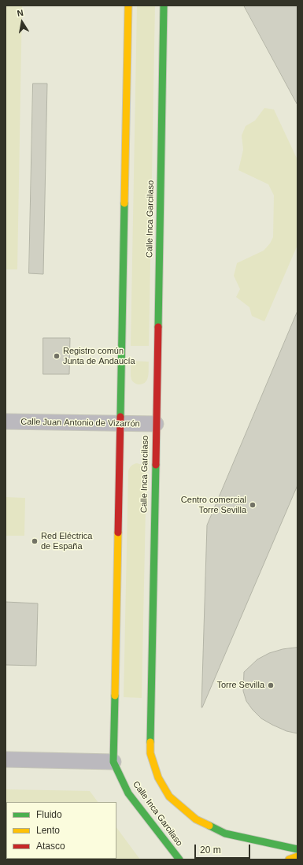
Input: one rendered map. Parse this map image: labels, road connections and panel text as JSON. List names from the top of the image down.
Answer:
{
  "streets": {
    "street": ["Calle Inca Garcilaso", "Calle Juan Antonio de Vizarrón"]
  },
  "crossings": [
    ["Calle Inca Garcilaso", "Calle Juan Antonio de Vizarrón"]
  ],
  "places": [
    "Registro común Junta de Andaucía",
    "Centro comercial Torre Sevilla",
    "Red Eléctrica de España",
    "Torre Sevilla"
  ],
  "legend": ["Fluido", "Lento", "Atasco"],
  "scale_bar": "20 m",
  "north": "top"
}
